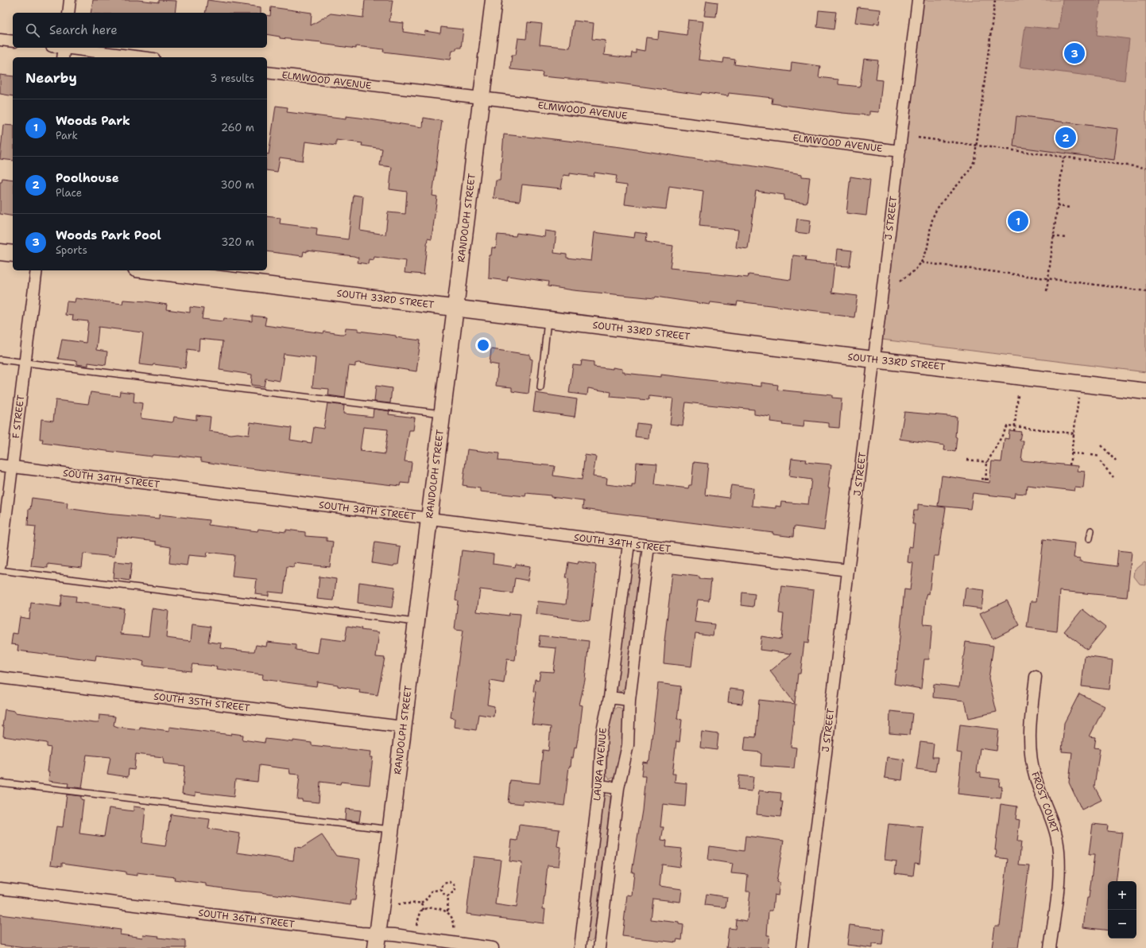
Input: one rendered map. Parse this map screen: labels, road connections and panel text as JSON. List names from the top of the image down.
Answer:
{
  "streets": {
    "main road": ["RANDOLPH STREET", "SOUTH 33RD STREET"],
    "street": [
      "ELMWOOD AVENUE",
      "J STREET",
      "F STREET",
      "SOUTH 34TH STREET",
      "SOUTH 35TH STREET",
      "LAURA AVENUE",
      "FROST COURT",
      "SOUTH 36TH STREET"
    ]
  },
  "crossings": [
    ["ELMWOOD AVENUE", "RANDOLPH STREET"],
    ["ELMWOOD AVENUE", "J STREET"],
    ["RANDOLPH STREET", "SOUTH 33RD STREET"],
    ["RANDOLPH STREET", "SOUTH 34TH STREET"],
    ["RANDOLPH STREET", "SOUTH 35TH STREET"],
    ["RANDOLPH STREET", "SOUTH 36TH STREET"],
    ["J STREET", "SOUTH 33RD STREET"],
    ["J STREET", "SOUTH 34TH STREET"],
    ["F STREET", "SOUTH 34TH STREET"],
    ["SOUTH 34TH STREET", "LAURA AVENUE"]
  ],
  "page": {
    "search": "Search here",
    "pins": ["3", "2", "1"],
    "heading": ["Nearby", "3 results"],
    "list": [
      {
        "mark": "1",
        "name": "Woods Park",
        "note": "Park",
        "value": "260 m"
      },
      {
        "mark": "2",
        "name": "Poolhouse",
        "note": "Place",
        "value": "300 m"
      },
      {
        "mark": "3",
        "name": "Woods Park Pool",
        "note": "Sports",
        "value": "320 m"
      }
    ],
    "map_buttons": ["+", "−"]
  }
}
